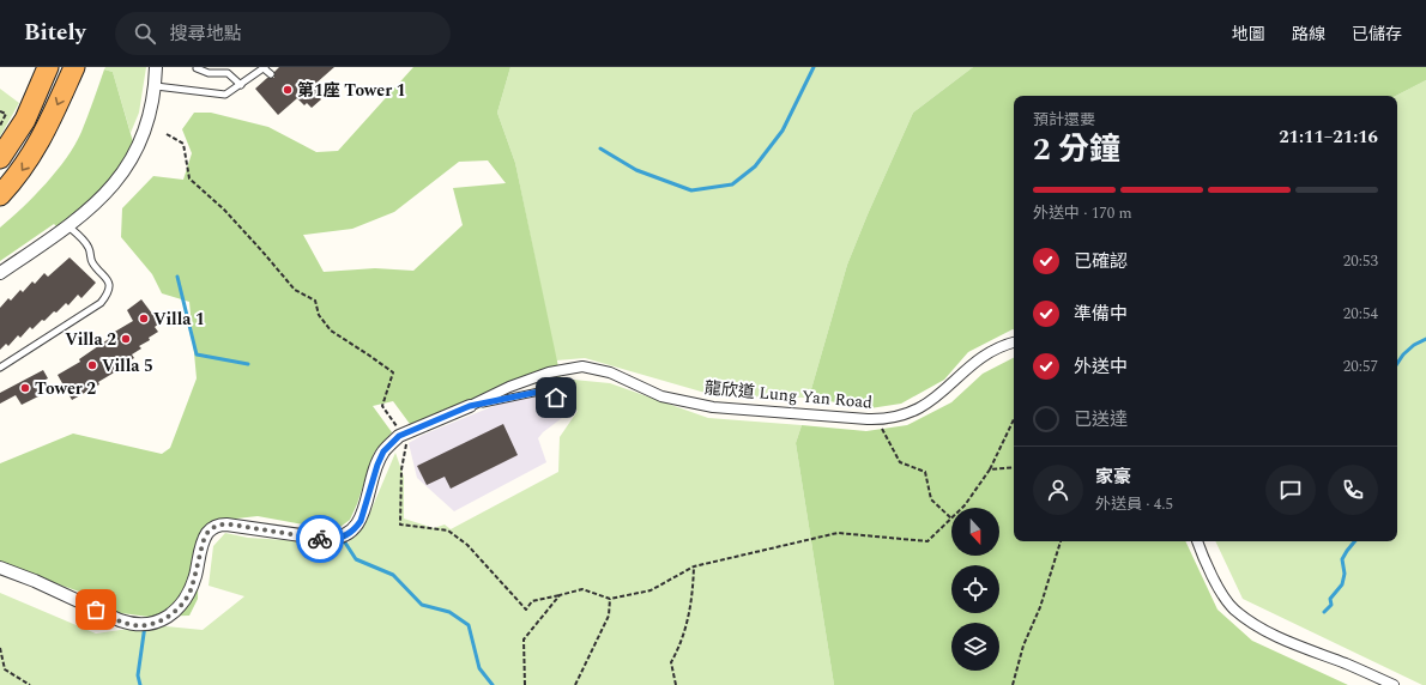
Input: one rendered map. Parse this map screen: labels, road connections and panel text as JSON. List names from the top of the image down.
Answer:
{
  "streets": {
    "street": ["龍欣道 Lung Yan Road"]
  },
  "places": [
    "第1座 Tower 1",
    "Villa 1",
    "Villa 2",
    "Villa 5",
    "Tower 2"
  ],
  "north": "bottom",
  "page": {
    "header": "Bitely",
    "search": "搜尋地點",
    "nav": ["地圖", "路線", "已儲存"],
    "heading": ["2 分鐘", "預計還要", "21:11–21:16"],
    "panel": ["家豪", "外送員 · 4.5"],
    "bar": "外送中 · 170 m",
    "list": [
      ["已確認", "20:53"],
      ["準備中", "20:54"],
      ["外送中", "20:57"],
      "已送達"
    ]
  }
}
